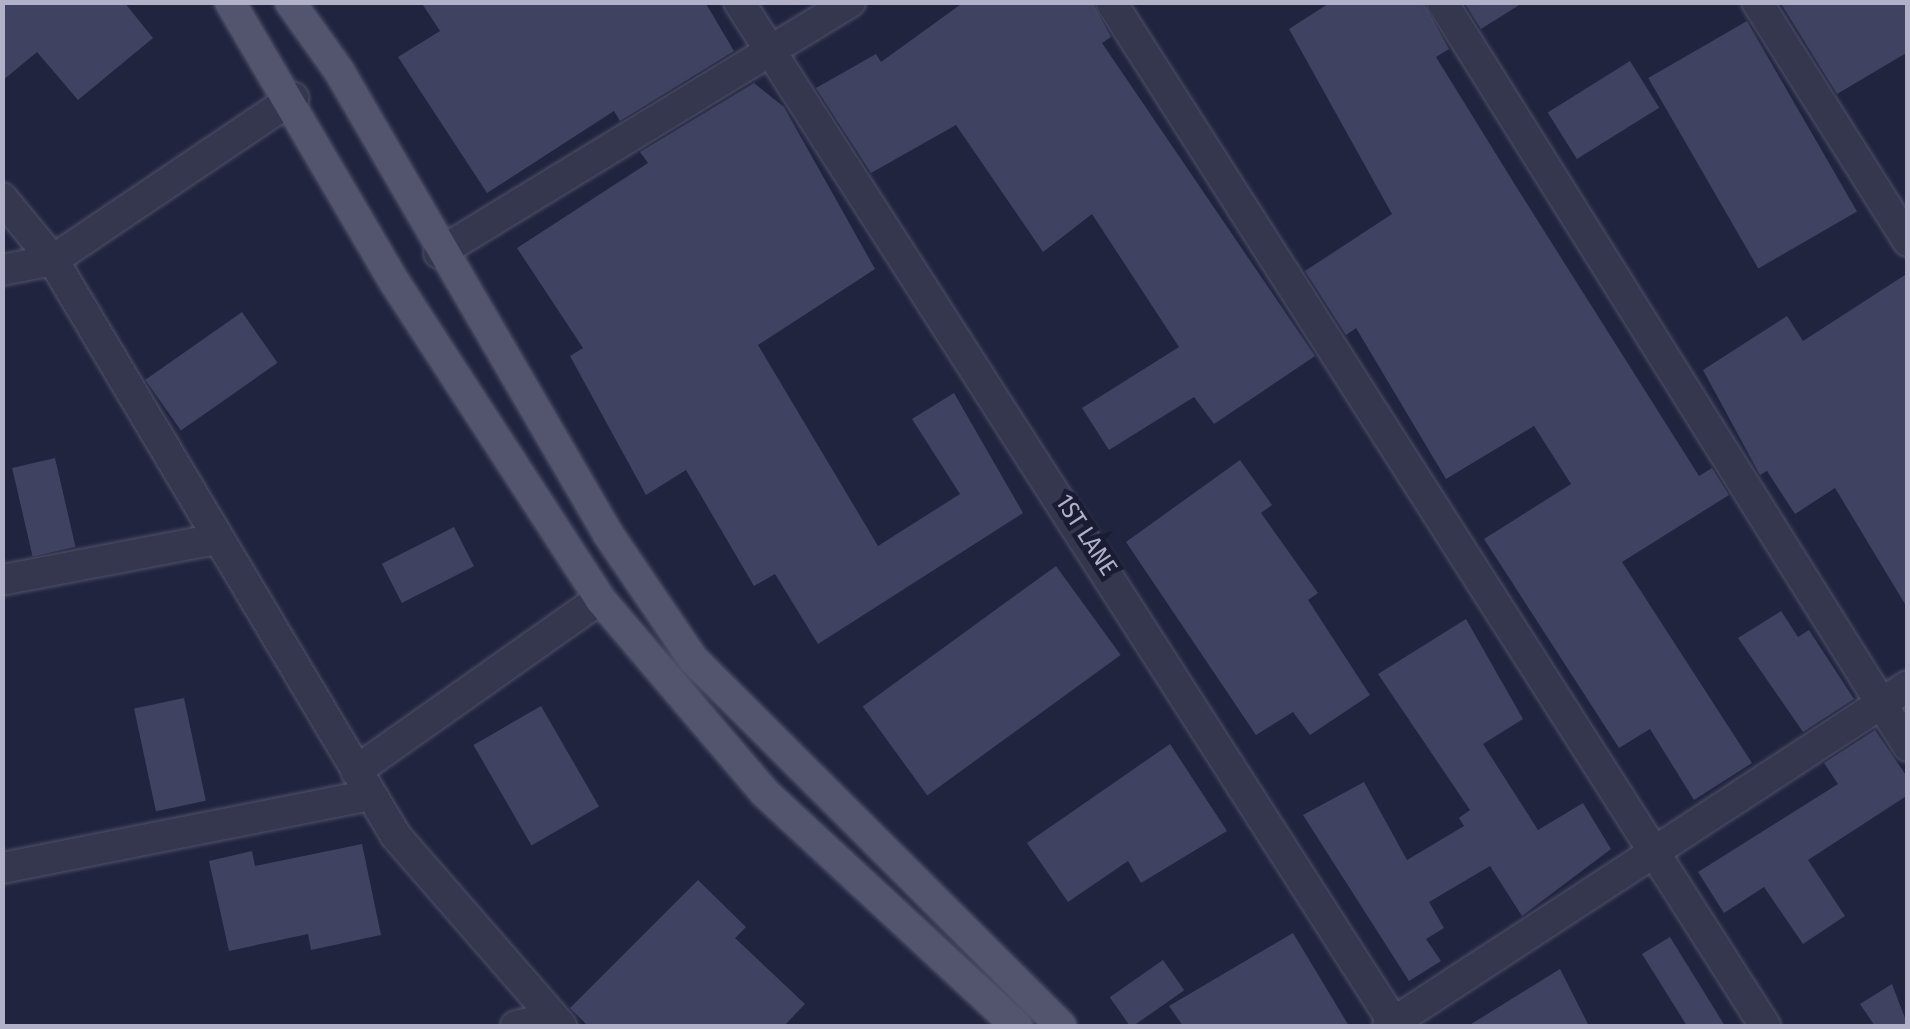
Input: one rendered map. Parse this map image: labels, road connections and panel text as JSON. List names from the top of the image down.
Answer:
{
  "streets": {
    "street": ["1ST LANE"]
  }
}
